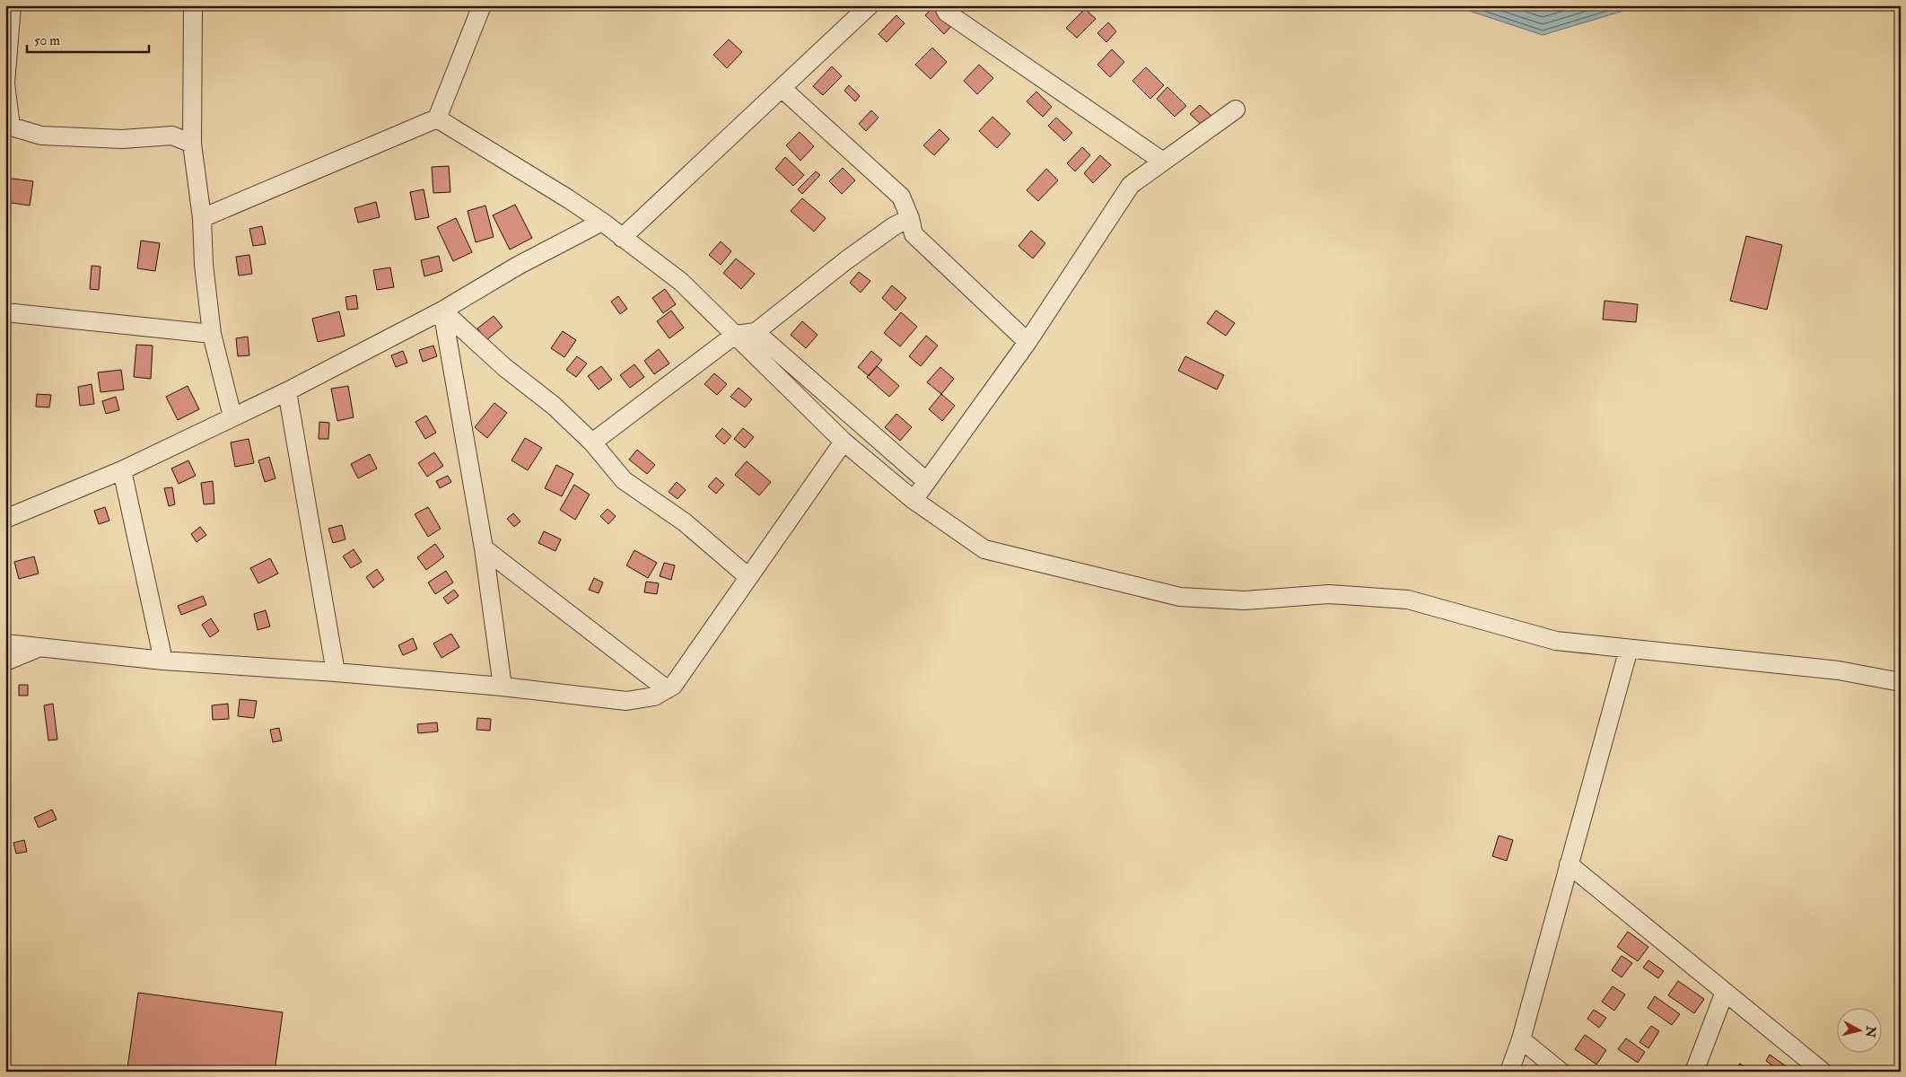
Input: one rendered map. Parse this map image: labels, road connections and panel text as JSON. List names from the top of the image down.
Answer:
{
  "scale_bar": "50 m",
  "north": "right"
}
